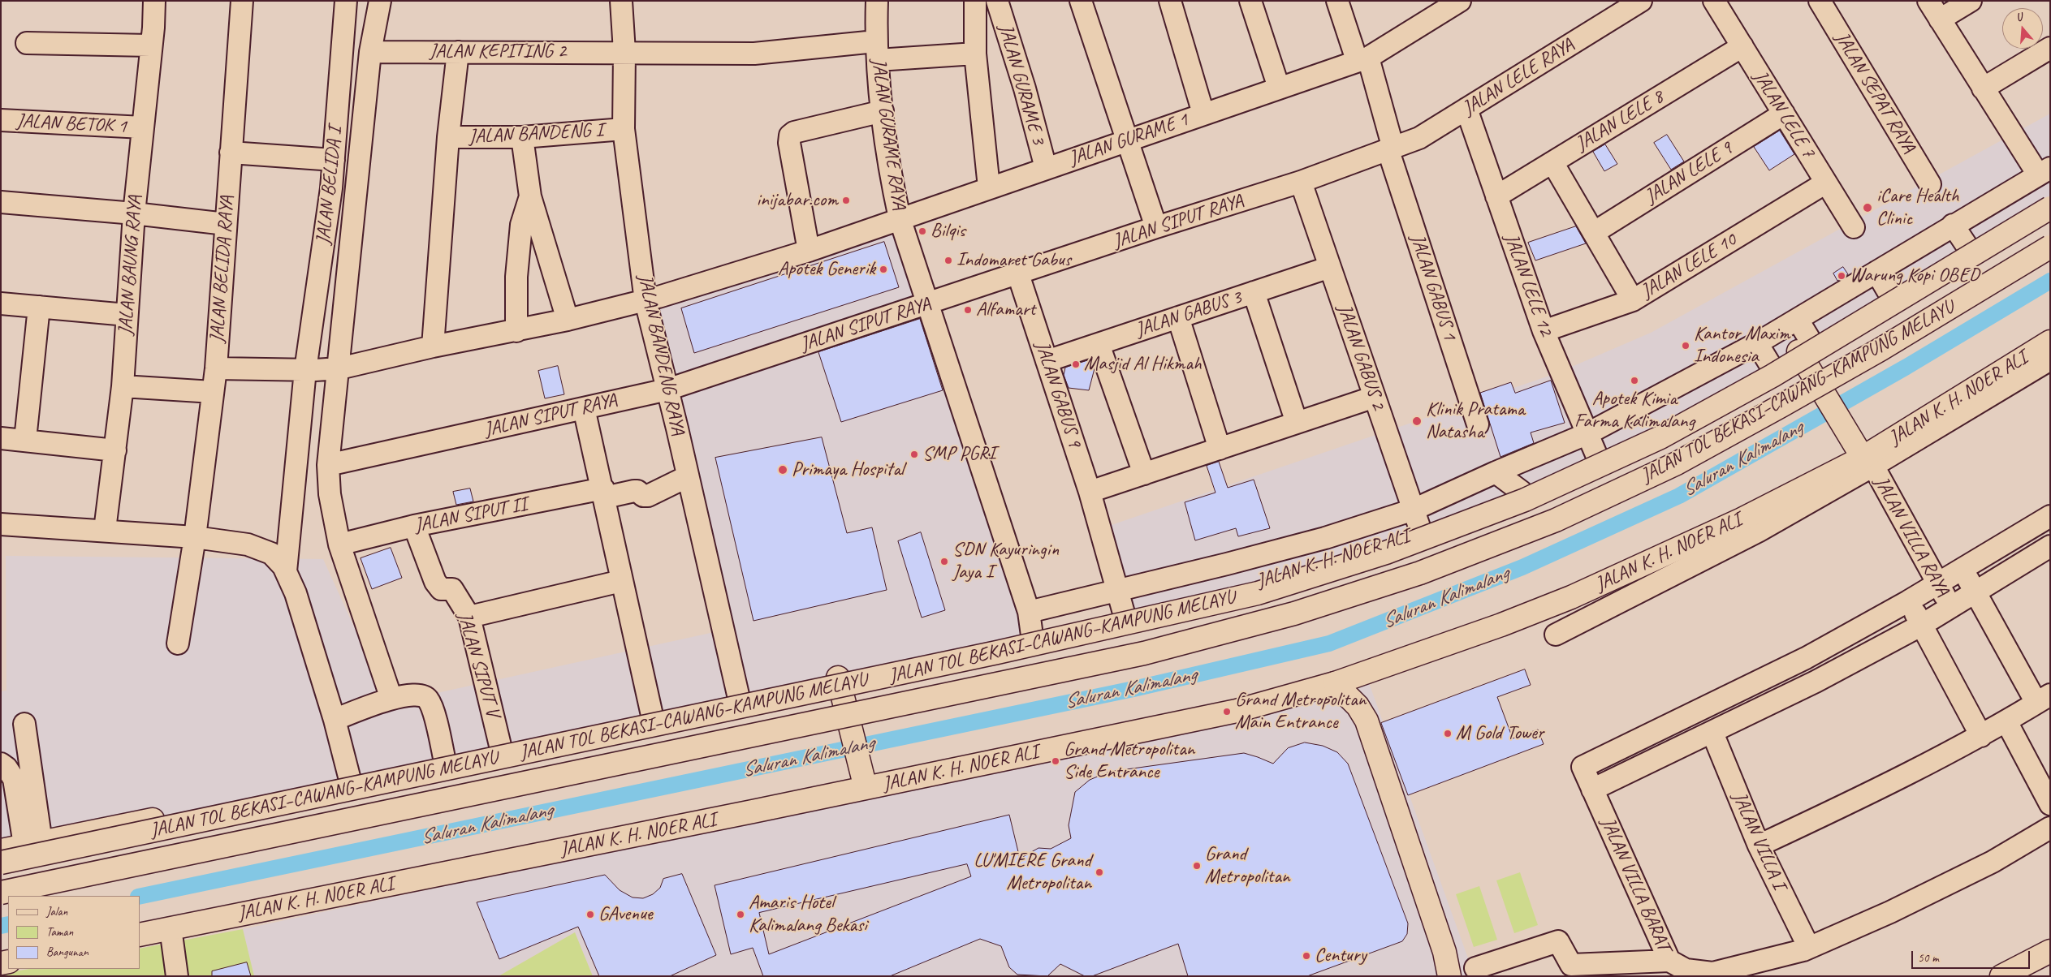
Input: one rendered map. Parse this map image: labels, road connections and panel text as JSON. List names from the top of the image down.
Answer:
{
  "streets": {
    "main road": ["JALAN TOL BEKASI–CAWANG–KAMPUNG MELAYU", "JALAN K. H. NOER ALI"],
    "street": [
      "JALAN KEPITING 2",
      "JALAN LELE RAYA",
      "JALAN GURAME 3",
      "JALAN SEPAT RAYA",
      "JALAN LELE 7",
      "JALAN LELE 8",
      "JALAN BETOK 1",
      "JALAN BANDENG I",
      "JALAN GURAME RAYA",
      "JALAN GURAME 1",
      "JALAN LELE 9",
      "JALAN BELIDA I",
      "JALAN SIPUT RAYA",
      "JALAN BAUNG RAYA",
      "JALAN LELE 10",
      "JALAN BELIDA RAYA",
      "JALAN LELE 12",
      "JALAN GABUS 1",
      "JALAN GABUS 3",
      "JALAN BANDENG RAYA",
      "JALAN GABUS 2",
      "JALAN GABUS 9",
      "JALAN SIPUT II",
      "JALAN VILLA RAYA",
      "JALAN SIPUT V",
      "JALAN VILLA I",
      "JALAN VILLA BARAT"
    ]
  },
  "crossings": [
    ["JALAN KEPITING 2", "JALAN GURAME RAYA"],
    ["JALAN KEPITING 2", "JALAN BANDENG RAYA"],
    ["JALAN LELE RAYA", "JALAN SIPUT RAYA"],
    ["JALAN LELE RAYA", "JALAN LELE 12"],
    ["JALAN LELE RAYA", "JALAN GABUS 1"],
    ["JALAN GURAME 3", "JALAN GURAME 1"],
    ["JALAN LELE 7", "JALAN LELE 8"],
    ["JALAN LELE 7", "JALAN LELE 9"],
    ["JALAN LELE 7", "JALAN LELE 10"],
    ["JALAN LELE 8", "JALAN LELE 12"],
    ["JALAN BETOK 1", "JALAN BAUNG RAYA"],
    ["JALAN BANDENG I", "JALAN BANDENG RAYA"],
    ["JALAN GURAME RAYA", "JALAN GURAME 1"],
    ["JALAN GURAME RAYA", "JALAN SIPUT RAYA"],
    ["JALAN GURAME RAYA", "JALAN K. H. NOER ALI"],
    ["JALAN GURAME 1", "JALAN BELIDA I"],
    ["JALAN GURAME 1", "JALAN BELIDA RAYA"],
    ["JALAN GURAME 1", "JALAN GABUS 1"],
    ["JALAN GURAME 1", "JALAN BANDENG RAYA"],
    ["JALAN SIPUT RAYA", "JALAN GABUS 1"],
    ["JALAN SIPUT RAYA", "JALAN BANDENG RAYA"],
    ["JALAN SIPUT RAYA", "JALAN GABUS 2"],
    ["JALAN SIPUT RAYA", "JALAN GABUS 9"],
    ["JALAN LELE 10", "JALAN LELE 12"],
    ["JALAN LELE 12", "JALAN K. H. NOER ALI"],
    ["JALAN GABUS 3", "JALAN GABUS 2"],
    ["JALAN GABUS 3", "JALAN GABUS 9"],
    ["JALAN BANDENG RAYA", "JALAN K. H. NOER ALI"],
    ["JALAN BANDENG RAYA", "JALAN SIPUT II"],
    ["JALAN GABUS 2", "JALAN K. H. NOER ALI"],
    ["JALAN GABUS 9", "JALAN K. H. NOER ALI"],
    ["JALAN K. H. NOER ALI", "JALAN VILLA RAYA"],
    ["JALAN K. H. NOER ALI", "JALAN SIPUT V"],
    ["JALAN SIPUT II", "JALAN SIPUT V"],
    ["JALAN VILLA I", "JALAN VILLA BARAT"]
  ],
  "water": ["Saluran Kalimalang"],
  "places": [
    "inijabar.com",
    "iCare Health Clinic",
    "Bilqis",
    "Indomaret Gabus",
    "Apotek Generik",
    "Warung Kopi OBED",
    "Alfamart",
    "Kantor Maxim Indonesia",
    "Masjid Al Hikmah",
    "Apotek Kimia Farma Kalimalang",
    "Klinik Pratama Natasha",
    "SMP PGRI",
    "Primaya Hospital",
    "SDN Kayuringin Jaya I",
    "Grand Metropolitan Main Entrance",
    "M Gold Tower",
    "Grand Metropolitan Side Entrance",
    "Grand Metropolitan",
    "LU'MIERE Grand Metropolitan",
    "GAvenue",
    "Amaris Hotel Kalimalang Bekasi",
    "Century"
  ],
  "legend": ["Jalan", "Taman", "Bangunan"],
  "scale_bar": "50 m",
  "north": "top"
}
